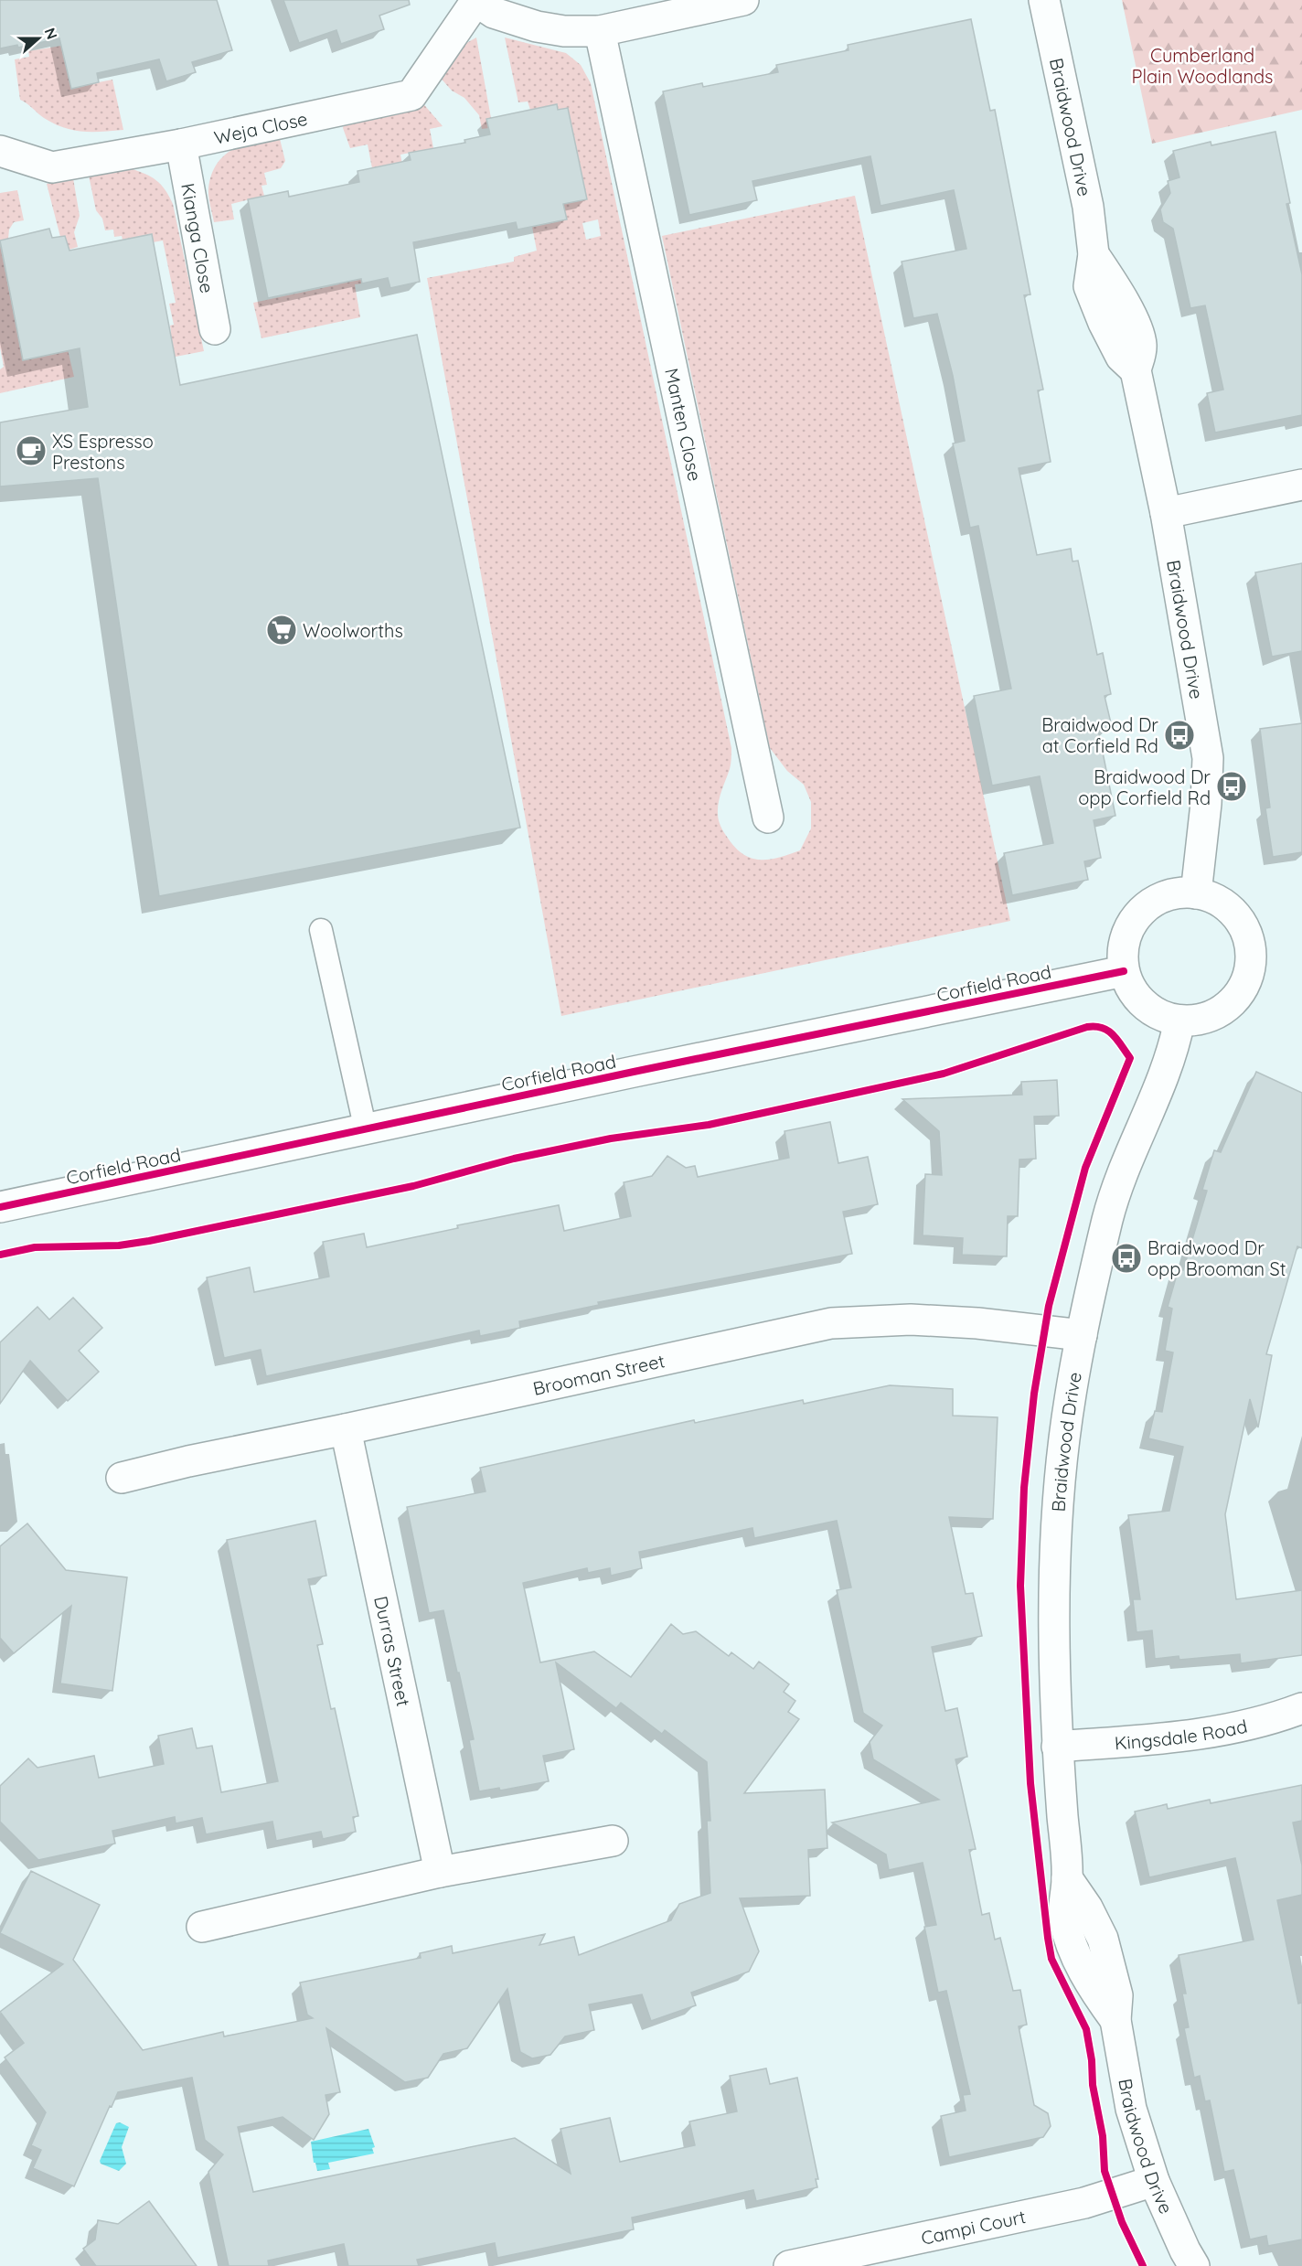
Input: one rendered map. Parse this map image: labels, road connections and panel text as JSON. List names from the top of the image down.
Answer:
{
  "streets": {
    "street": [
      "Weja Close",
      "Braidwood Drive",
      "Kianga Close",
      "Manten Close",
      "Corfield Road",
      "Brooman Street",
      "Durras Street",
      "Kingsdale Road",
      "Campi Court"
    ]
  },
  "crossings": [
    ["Weja Close", "Kianga Close"],
    ["Braidwood Drive", "Corfield Road"],
    ["Braidwood Drive", "Brooman Street"],
    ["Braidwood Drive", "Kingsdale Road"],
    ["Braidwood Drive", "Campi Court"],
    ["Brooman Street", "Durras Street"]
  ],
  "parks": ["Cumberland Plain Woodlands"],
  "places": {
    "cafe": ["XS Espresso Prestons"],
    "supermarket": ["Woolworths"],
    "bus stop": ["Braidwood Dr at Corfield Rd", "Braidwood Dr opp Corfield Rd", "Braidwood Dr opp Brooman St"]
  },
  "north": "right"
}
